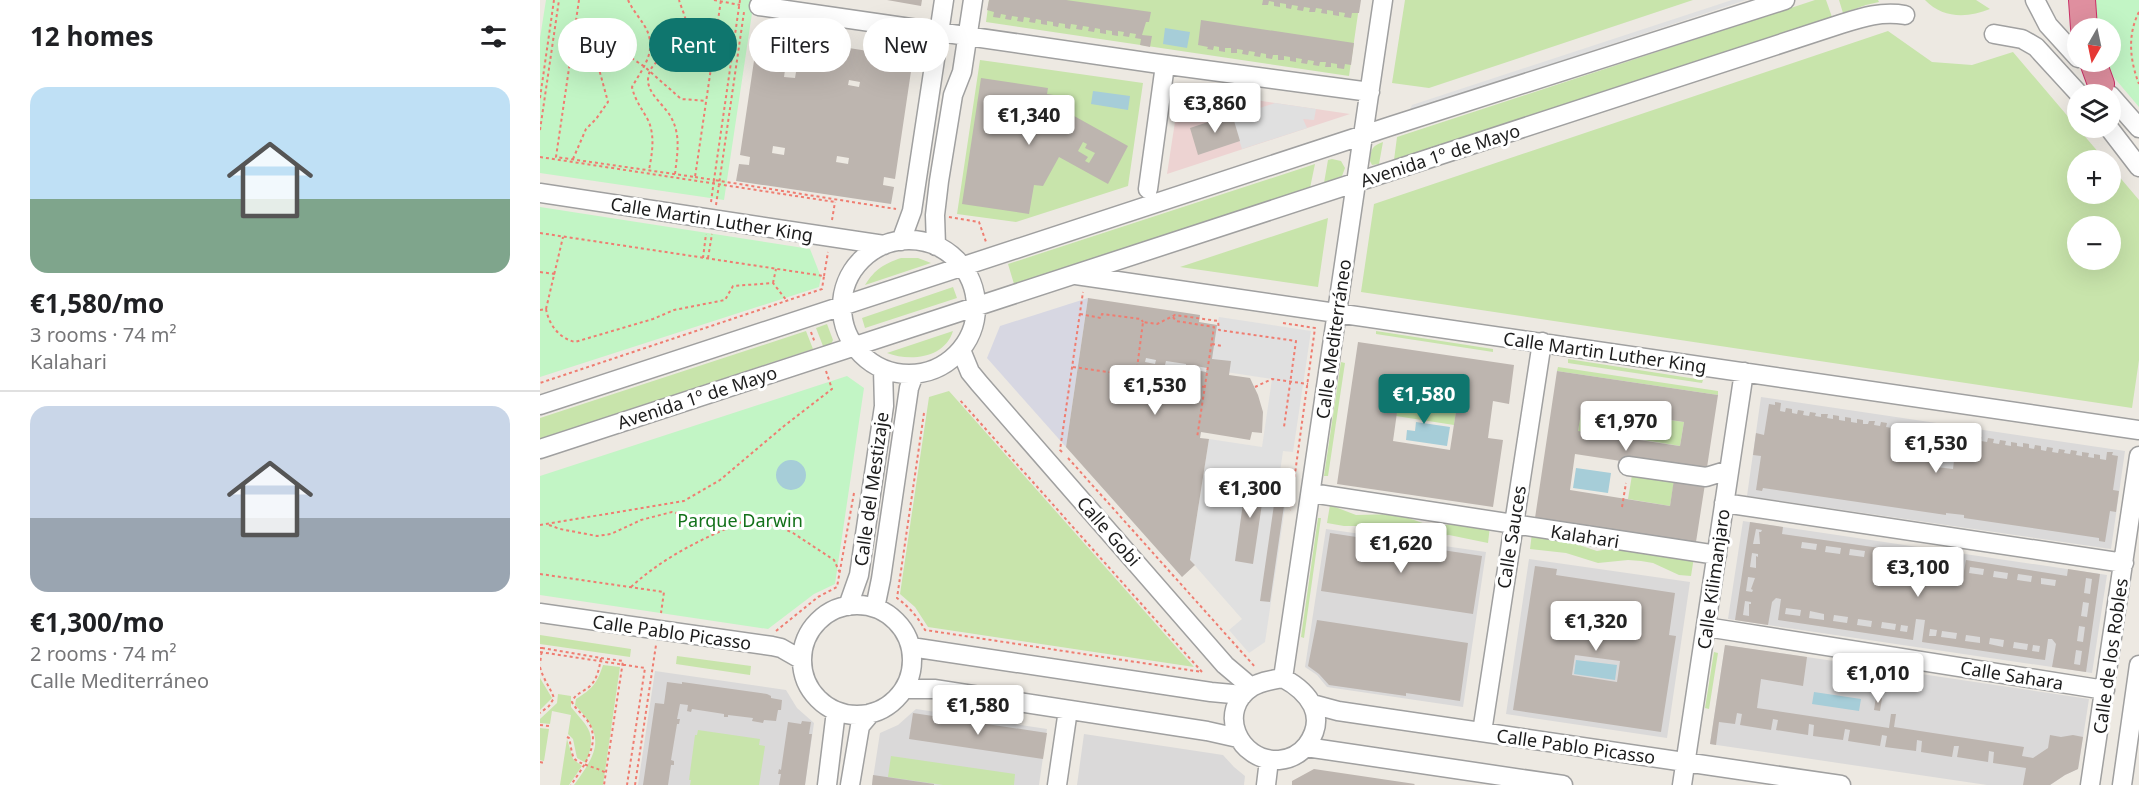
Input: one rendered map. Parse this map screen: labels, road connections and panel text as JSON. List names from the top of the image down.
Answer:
{
  "streets": {
    "street": [
      "Avenida 1º de Mayo",
      "Calle Martin Luther King",
      "Calle Mediterráneo",
      "Calle del Mestizaje",
      "Calle Gobi",
      "Kalahari",
      "Calle Sauces",
      "Calle Kilimanjaro",
      "Calle Pablo Picasso",
      "Calle de los Robles",
      "Calle Sahara"
    ]
  },
  "crossings": [
    ["Avenida 1º de Mayo", "Calle Martin Luther King"],
    ["Avenida 1º de Mayo", "Calle Mediterráneo"],
    ["Calle Martin Luther King", "Calle Mediterráneo"],
    ["Calle Martin Luther King", "Calle Sauces"],
    ["Calle Martin Luther King", "Calle Kilimanjaro"],
    ["Calle Mediterráneo", "Calle Gobi"],
    ["Calle Mediterráneo", "Kalahari"],
    ["Calle Mediterráneo", "Calle Pablo Picasso"],
    ["Calle del Mestizaje", "Calle Pablo Picasso"],
    ["Calle Gobi", "Calle Pablo Picasso"],
    ["Kalahari", "Calle Sauces"],
    ["Kalahari", "Calle Kilimanjaro"],
    ["Calle Sauces", "Calle Pablo Picasso"],
    ["Calle Kilimanjaro", "Calle Pablo Picasso"],
    ["Calle Kilimanjaro", "Calle Sahara"],
    ["Calle de los Robles", "Calle Sahara"]
  ],
  "parks": ["Parque Darwin"],
  "north": "bottom",
  "page": {
    "heading": "12 homes",
    "map_buttons": ["+", "−"],
    "chip": [
      "Buy",
      "Rent",
      "Filters",
      "New"
    ],
    "list": [
      {
        "name": "€1,580/mo",
        "note": "3 rooms · 74 m² · Kalahari"
      },
      {
        "name": "€1,300/mo",
        "note": "2 rooms · 74 m² · Calle Mediterráneo"
      }
    ],
    "price": [
      "€3,860",
      "€1,340",
      "€1,530",
      "€1,580",
      "€1,970",
      "€1,530",
      "€1,300",
      "€1,620",
      "€3,100",
      "€1,320",
      "€1,010",
      "€1,580"
    ]
  }
}
